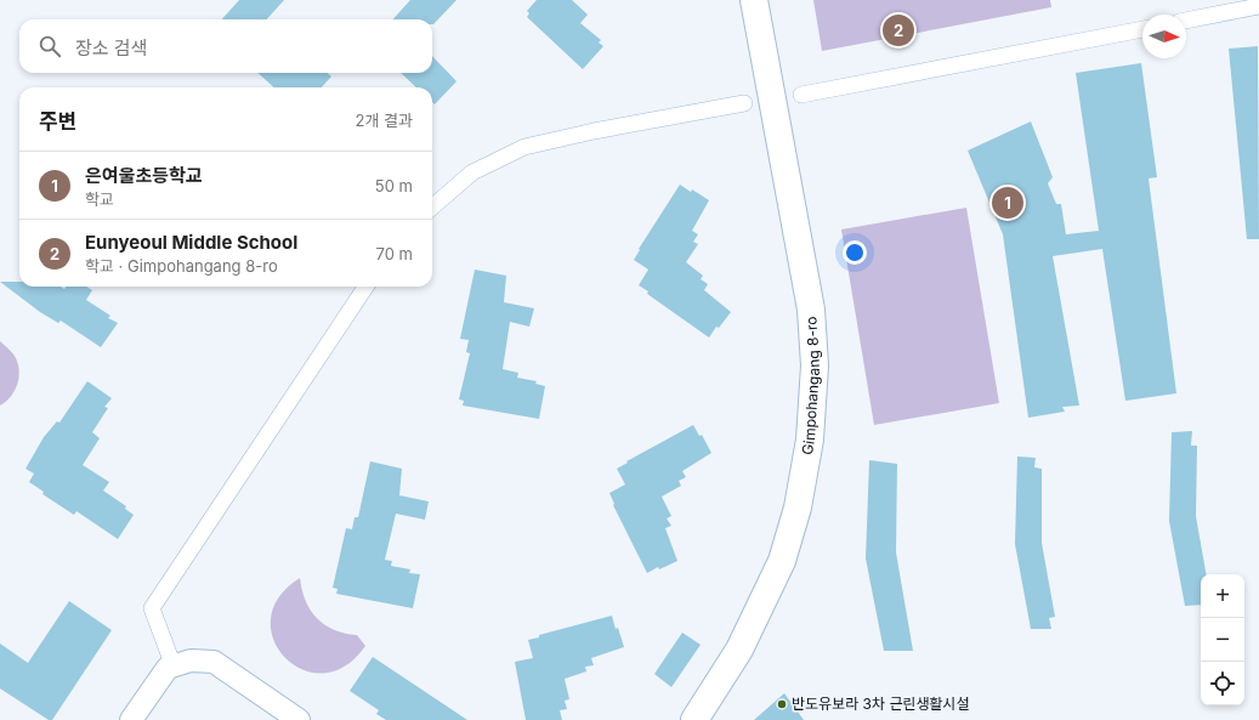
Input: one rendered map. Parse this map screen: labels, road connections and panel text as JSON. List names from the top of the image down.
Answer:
{
  "streets": {
    "street": ["Gimpohangang 8-ro"]
  },
  "places": ["반도유보라 3차 근린생활시설"],
  "north": "right",
  "page": {
    "pins": ["2", "1"],
    "search": "장소 검색",
    "heading": ["주변", "2개 결과"],
    "list": [
      {
        "mark": "1",
        "name": "은여울초등학교",
        "note": "학교",
        "value": "50 m"
      },
      {
        "mark": "2",
        "name": "Eunyeoul Middle School",
        "note": "학교 · Gimpohangang 8-ro",
        "value": "70 m"
      }
    ],
    "map_buttons": ["+", "−"]
  }
}
